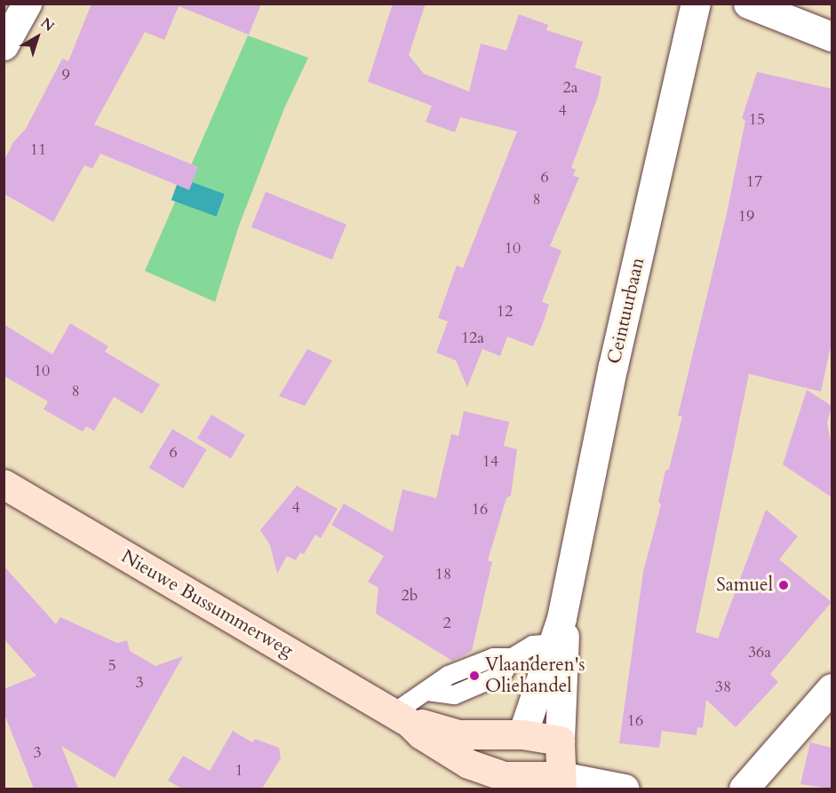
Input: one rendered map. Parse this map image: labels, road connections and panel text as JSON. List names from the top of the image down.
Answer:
{
  "streets": {
    "main road": ["Ceintuurbaan", "Nieuwe Bussummerweg"]
  },
  "crossings": [
    ["Ceintuurbaan", "Nieuwe Bussummerweg"]
  ],
  "places": ["Samuel", "Vlaanderen's Oliehandel"],
  "house_numbers": [
    "9",
    "2a",
    "4",
    "15",
    "11",
    "6",
    "17",
    "8",
    "19",
    "10",
    "12",
    "12a",
    "10",
    "8",
    "6",
    "14",
    "4",
    "16",
    "18",
    "2b",
    "2",
    "36a",
    "5",
    "3",
    "38",
    "16",
    "3",
    "1"
  ],
  "north": "top right"
}
